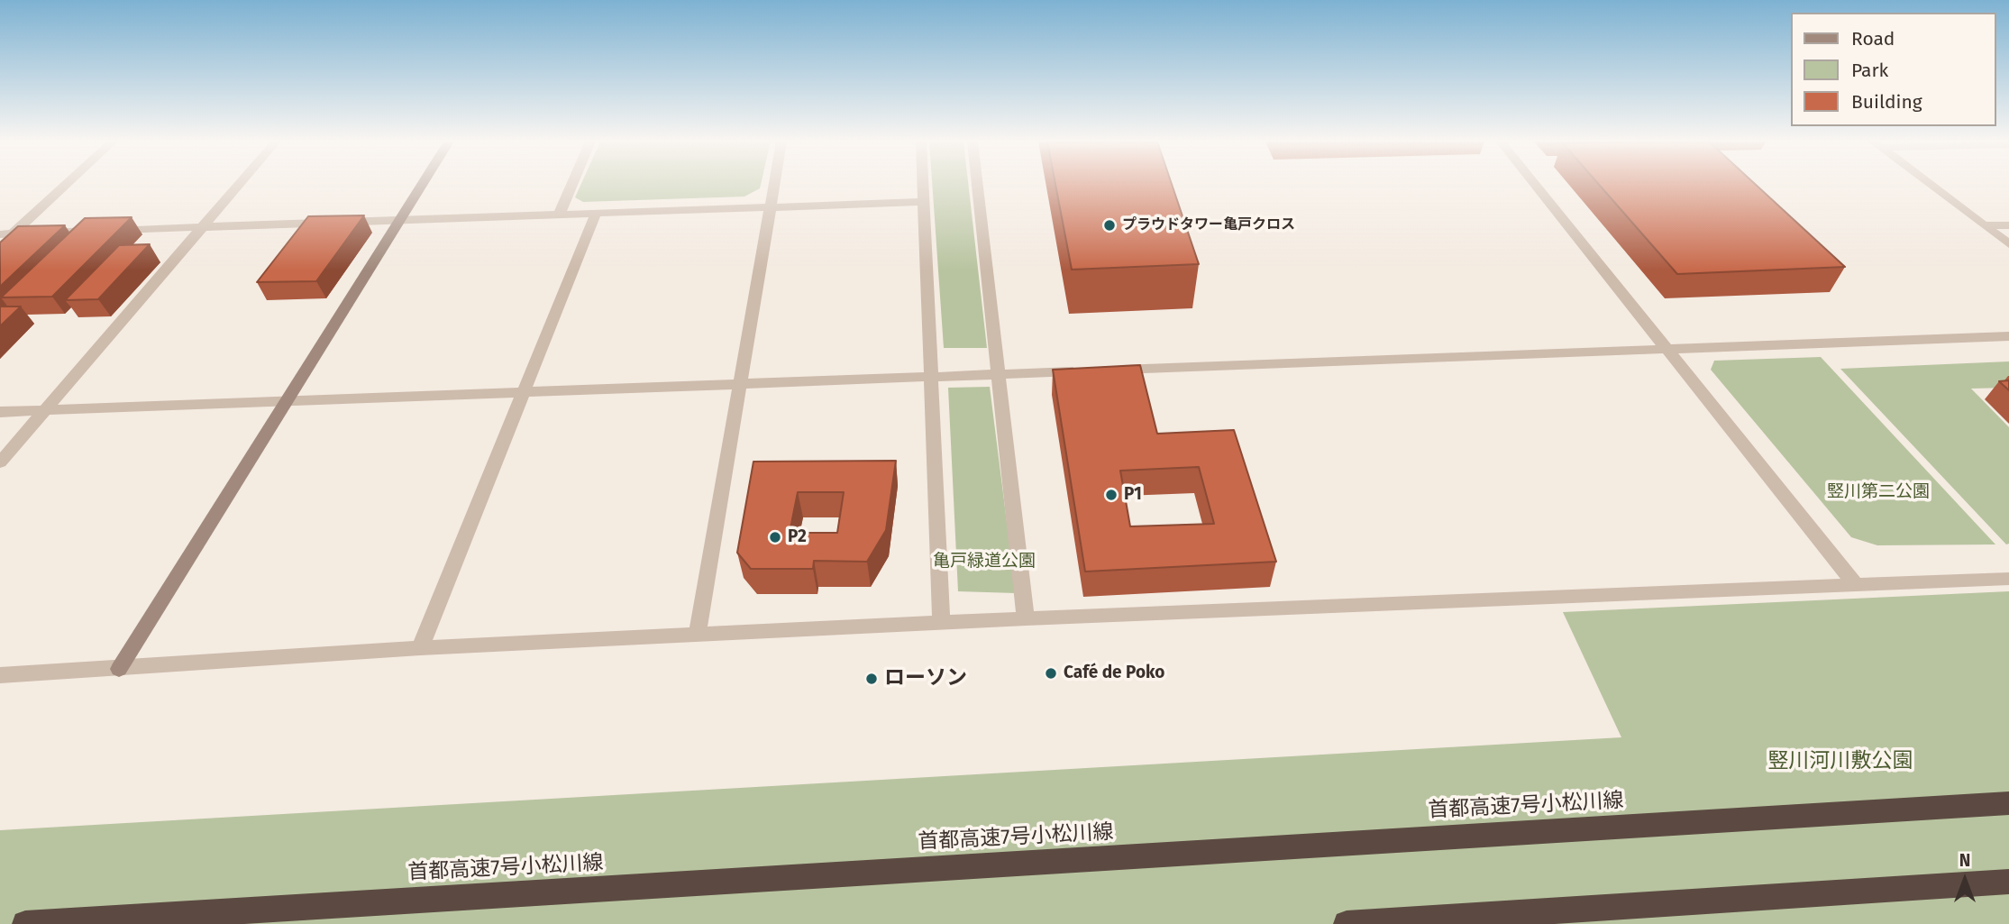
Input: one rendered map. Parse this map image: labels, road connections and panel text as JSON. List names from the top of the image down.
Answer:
{
  "streets": {
    "highway": ["首都高速7号小松川線"]
  },
  "parks": ["竪川第二公園", "亀戸緑道公園", "竪川河川敷公園"],
  "places": [
    "プラウドタワー亀戸クロス",
    "P1",
    "P2",
    "Café de Poko",
    "ローソン"
  ],
  "legend": ["Road", "Park", "Building"],
  "north": "top"
}
